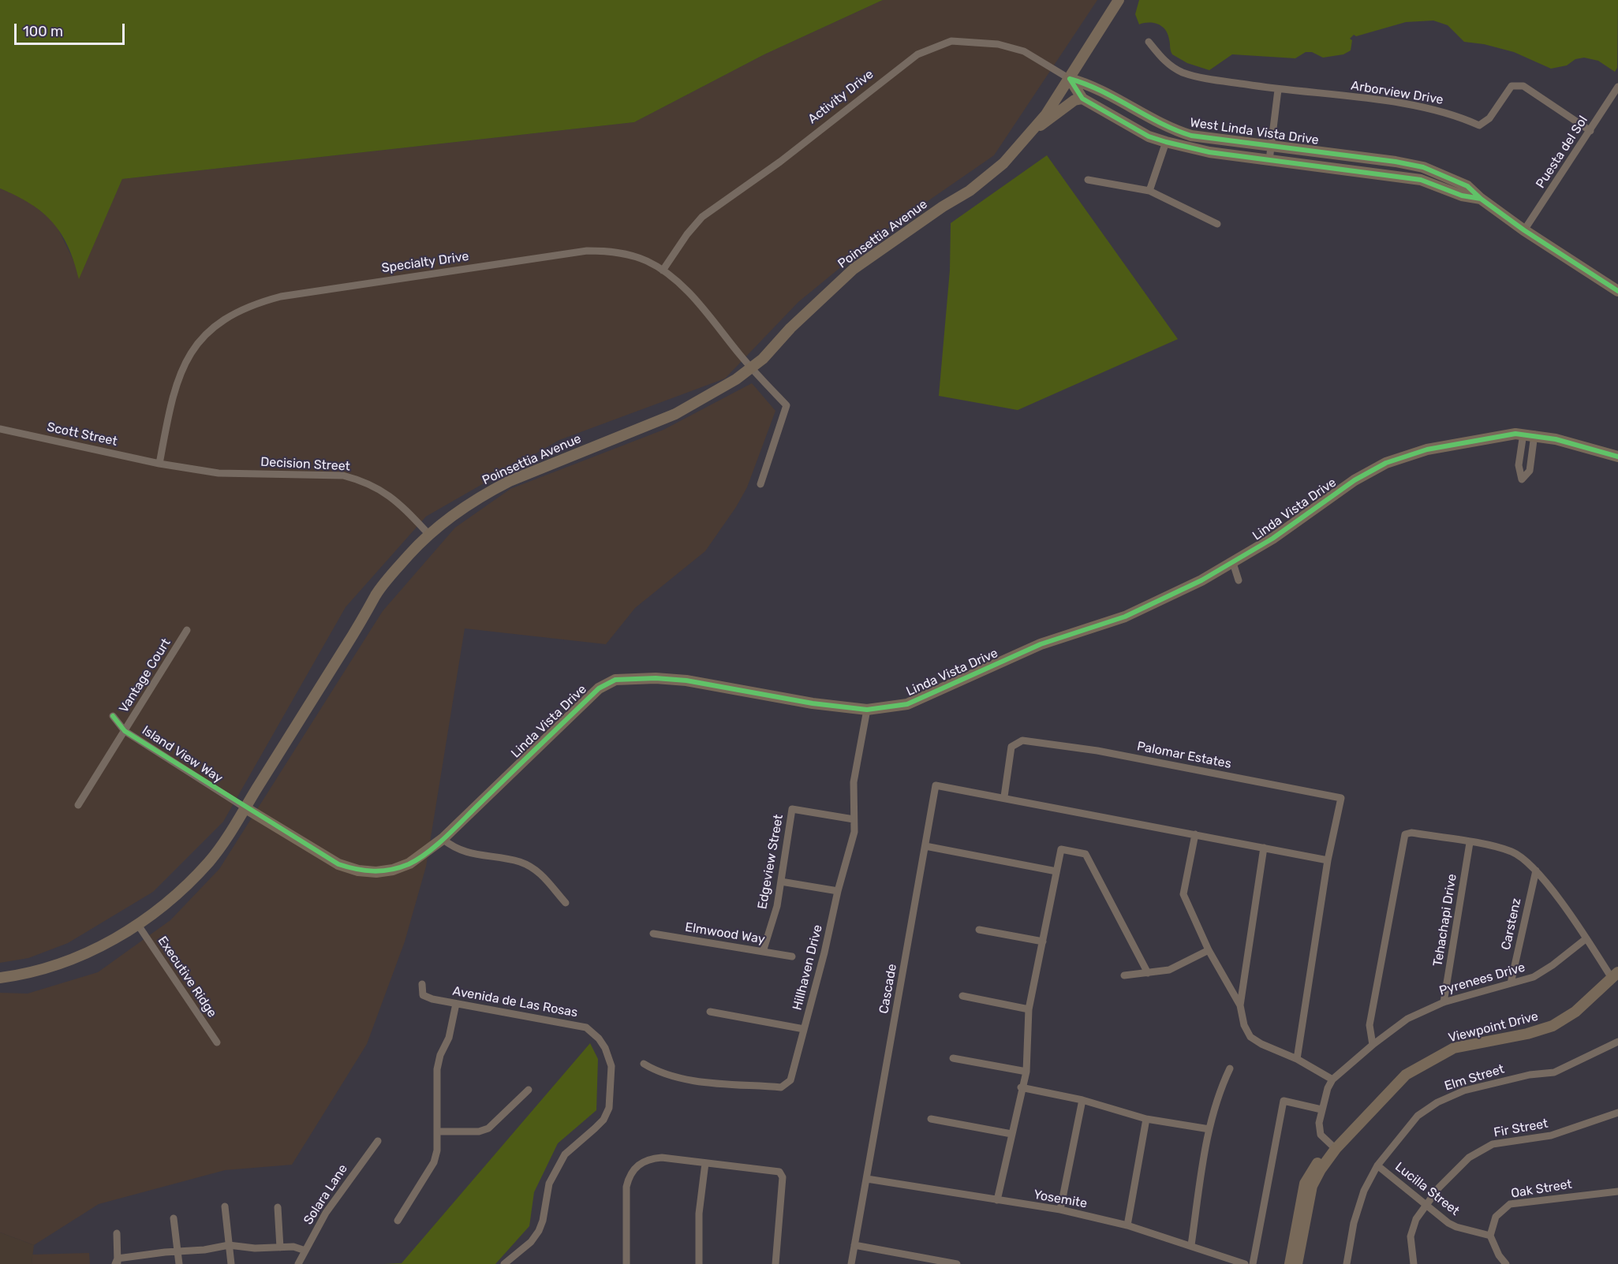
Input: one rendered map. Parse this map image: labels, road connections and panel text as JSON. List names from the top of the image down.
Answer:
{
  "streets": {
    "main road": [
      "West Linda Vista Drive",
      "Poinsettia Avenue",
      "Linda Vista Drive",
      "Viewpoint Drive"
    ],
    "street": [
      "Arborview Drive",
      "Activity Drive",
      "Puesta del Sol",
      "Specialty Drive",
      "Scott Street",
      "Decision Street",
      "Vantage Court",
      "Island View Way",
      "Palomar Estates",
      "Edgeview Street",
      "Tehachapi Drive",
      "Carstenz",
      "Elmwood Way",
      "Hillhaven Drive",
      "Executive Ridge",
      "Pyrenees Drive",
      "Cascade",
      "Avenida de Las Rosas",
      "Elm Street",
      "Fir Street",
      "Lucilla Street",
      "Oak Street",
      "Solara Lane",
      "Yosemite"
    ]
  },
  "crossings": [
    ["Arborview Drive", "Puesta del Sol"],
    ["Activity Drive", "West Linda Vista Drive"],
    ["Activity Drive", "Poinsettia Avenue"],
    ["Activity Drive", "Specialty Drive"],
    ["West Linda Vista Drive", "Puesta del Sol"],
    ["West Linda Vista Drive", "Poinsettia Avenue"],
    ["Poinsettia Avenue", "Specialty Drive"],
    ["Poinsettia Avenue", "Decision Street"],
    ["Poinsettia Avenue", "Linda Vista Drive"],
    ["Poinsettia Avenue", "Island View Way"],
    ["Poinsettia Avenue", "Executive Ridge"],
    ["Specialty Drive", "Scott Street"],
    ["Specialty Drive", "Decision Street"],
    ["Scott Street", "Decision Street"],
    ["Linda Vista Drive", "Island View Way"],
    ["Linda Vista Drive", "Hillhaven Drive"],
    ["Vantage Court", "Island View Way"],
    ["Palomar Estates", "Cascade"],
    ["Edgeview Street", "Elmwood Way"],
    ["Edgeview Street", "Hillhaven Drive"],
    ["Tehachapi Drive", "Pyrenees Drive"],
    ["Carstenz", "Pyrenees Drive"],
    ["Pyrenees Drive", "Viewpoint Drive"],
    ["Cascade", "Yosemite"],
    ["Elm Street", "Lucilla Street"],
    ["Fir Street", "Lucilla Street"],
    ["Lucilla Street", "Oak Street"]
  ],
  "scale_bar": "100 m"
}
